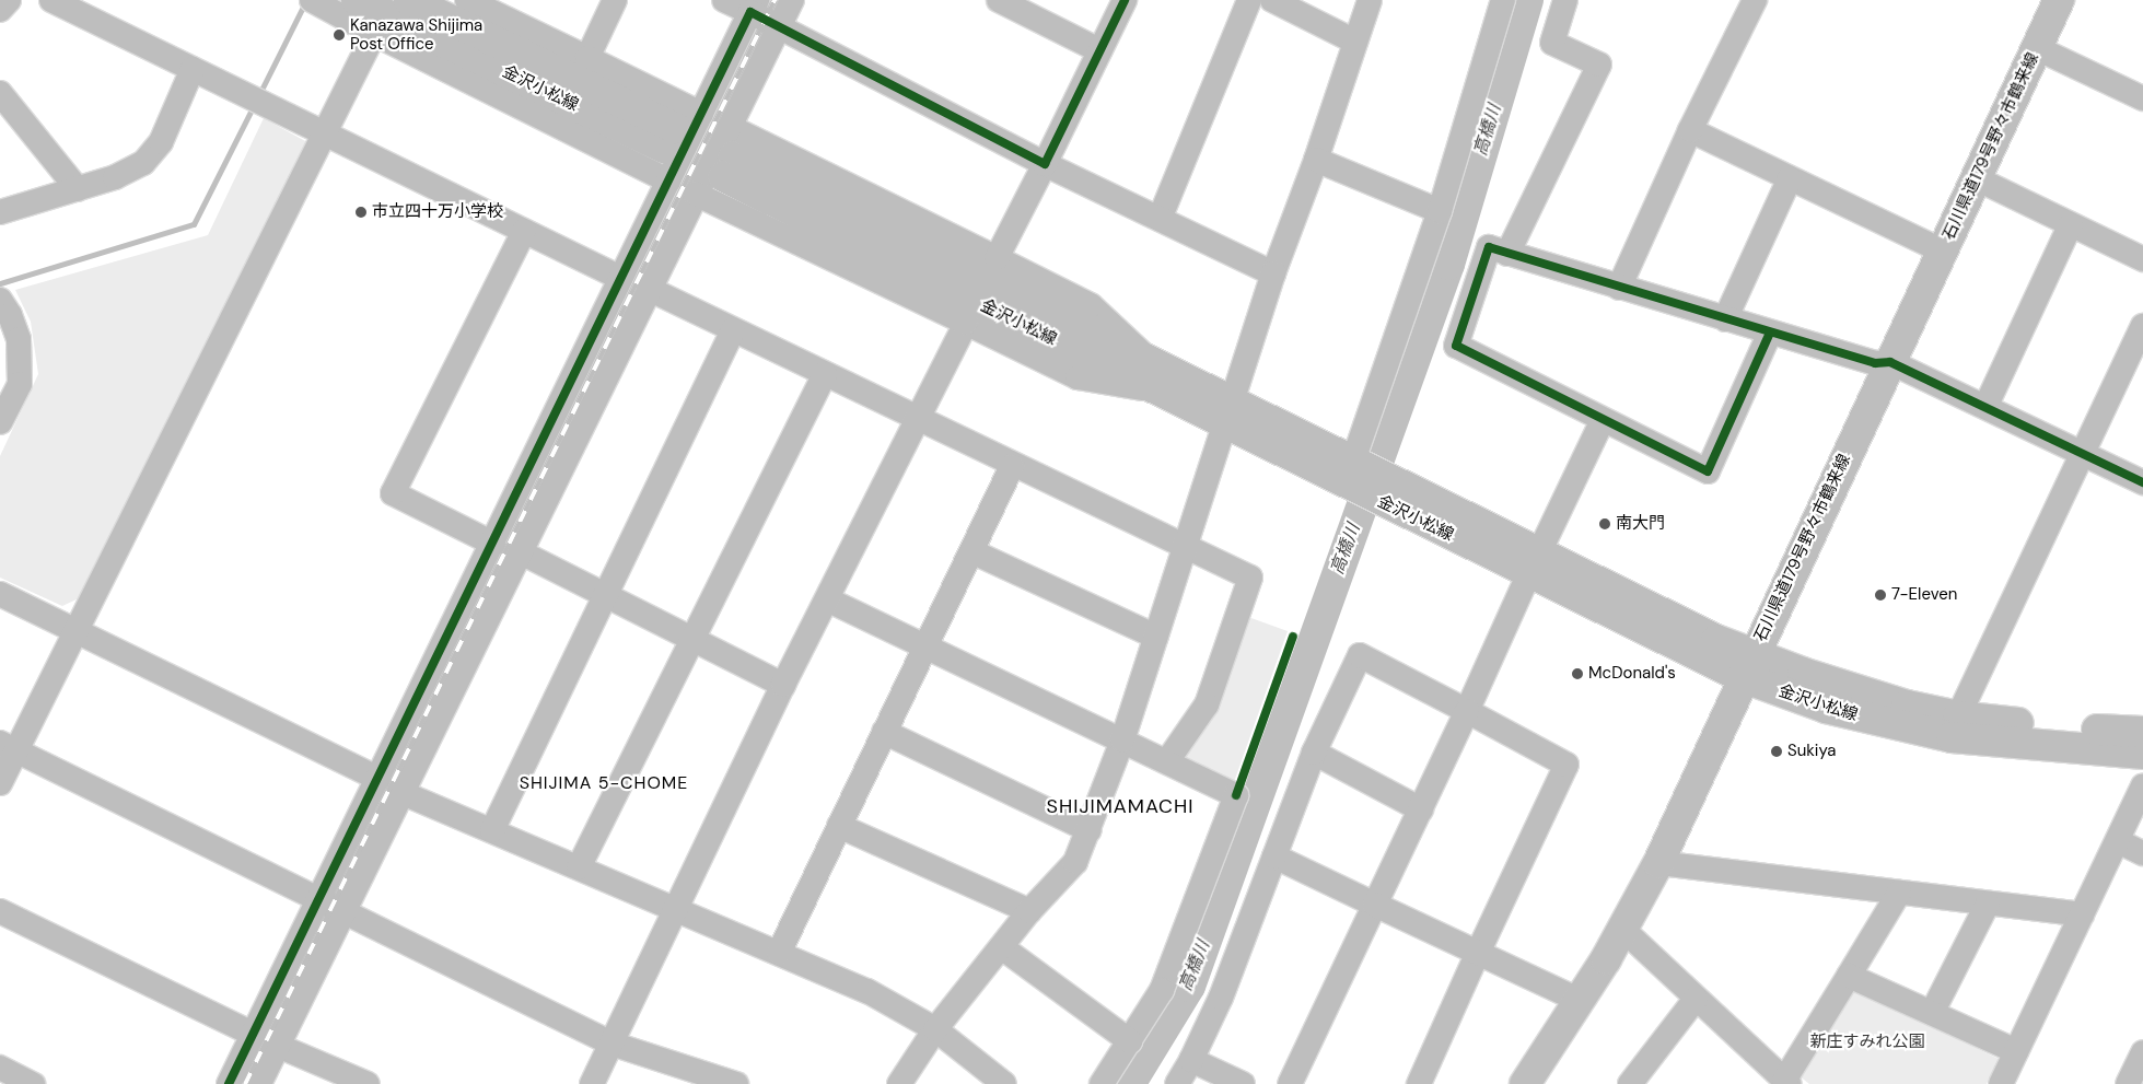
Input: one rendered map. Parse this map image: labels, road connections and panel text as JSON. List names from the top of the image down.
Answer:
{
  "streets": {
    "main road": ["金沢小松線", "石川県道179号野々市鶴来線"]
  },
  "crossings": [
    ["金沢小松線", "石川県道179号野々市鶴来線"]
  ],
  "districts": ["SHIJIMA 5-CHOME", "SHIJIMAMACHI"],
  "water": ["高橋川"],
  "parks": ["新庄すみれ公園"],
  "places": [
    "Kanazawa Shijima Post Office",
    "市立四十万小学校",
    "南大門",
    "7-Eleven",
    "McDonald's",
    "Sukiya"
  ]
}
